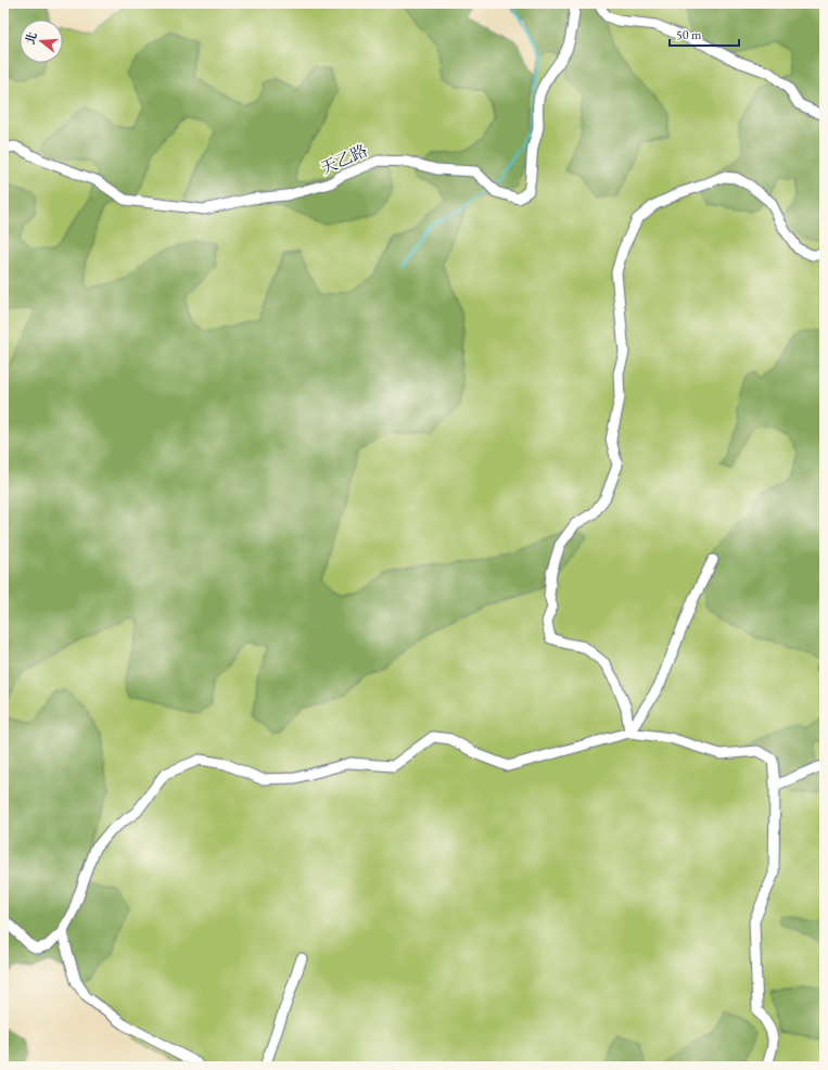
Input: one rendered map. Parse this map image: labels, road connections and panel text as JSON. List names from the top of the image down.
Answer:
{
  "streets": {
    "street": ["天乙路"]
  },
  "scale_bar": "50 m",
  "north": "left"
}
